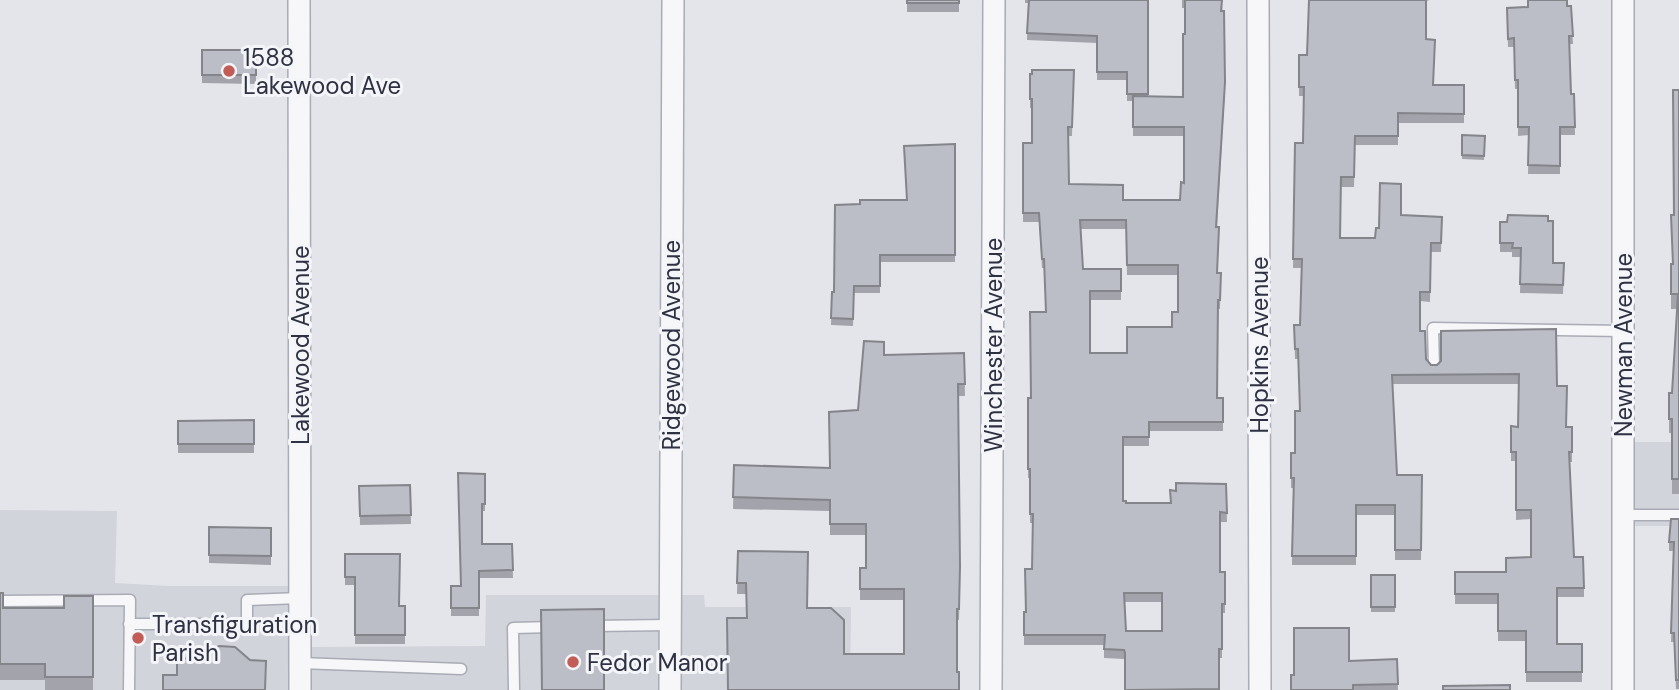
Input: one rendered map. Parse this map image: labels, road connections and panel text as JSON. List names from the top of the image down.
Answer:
{
  "streets": {
    "street": [
      "Lakewood Avenue",
      "Ridgewood Avenue",
      "Winchester Avenue",
      "Hopkins Avenue",
      "Newman Avenue"
    ]
  },
  "places": ["1588 Lakewood Ave", "Transfiguration Parish", "Fedor Manor"]
}
